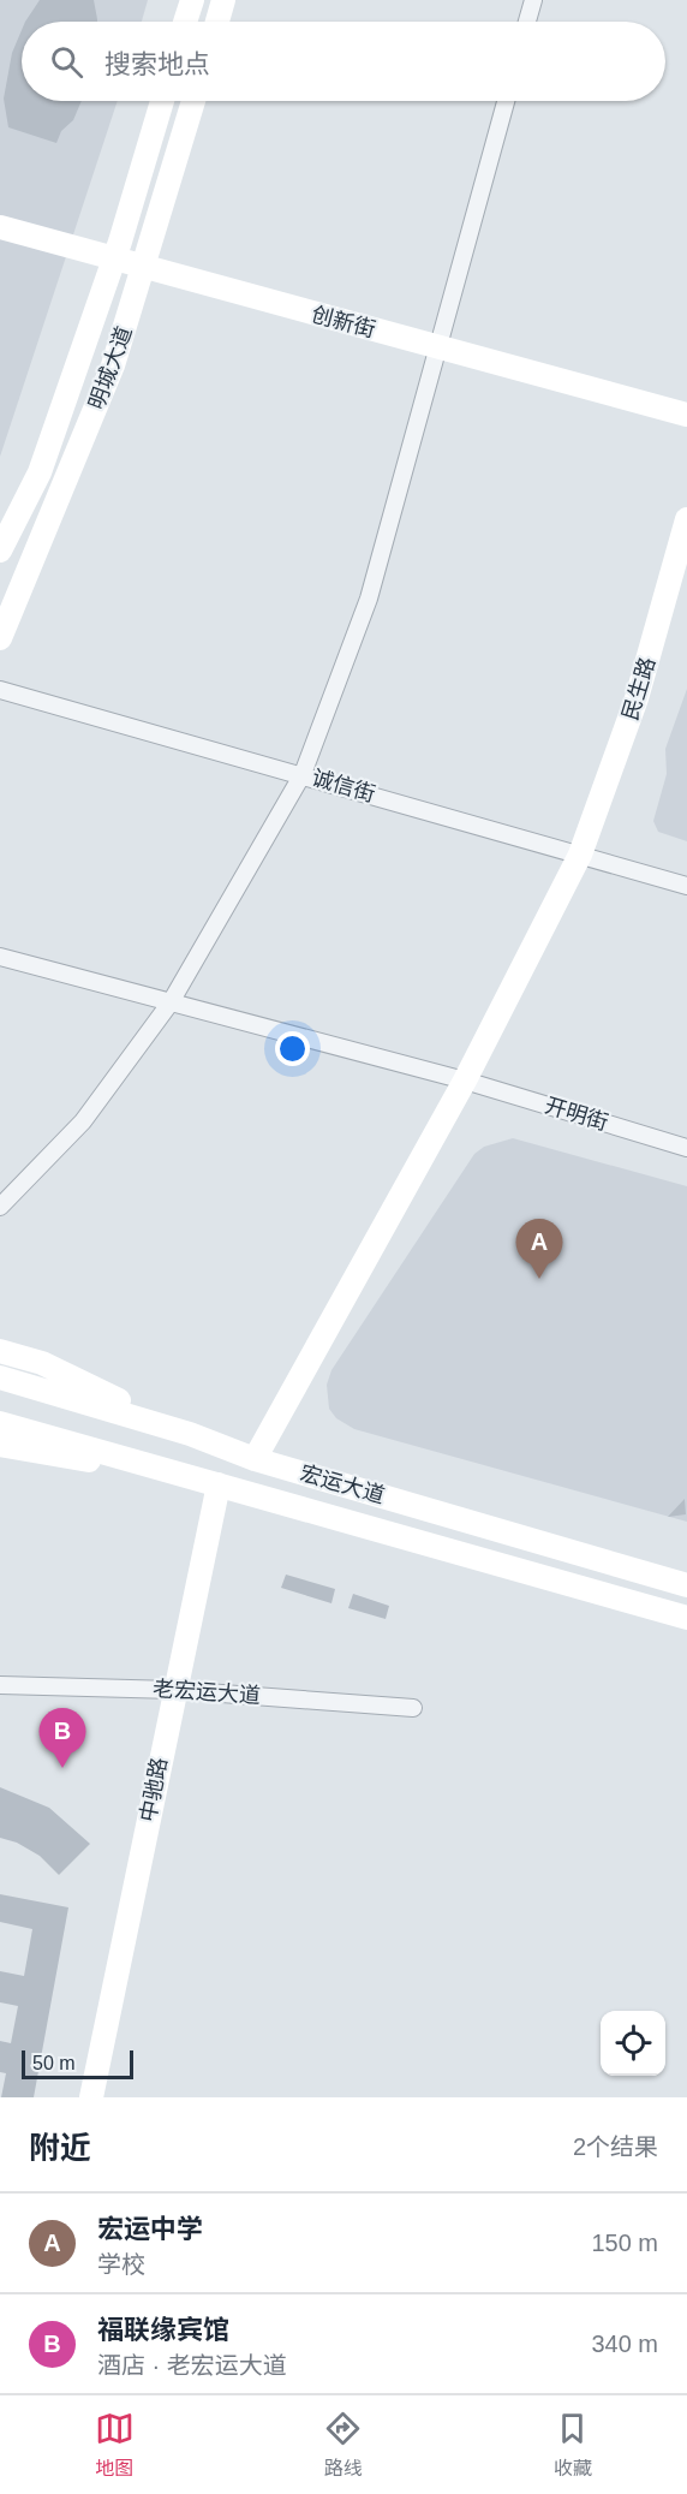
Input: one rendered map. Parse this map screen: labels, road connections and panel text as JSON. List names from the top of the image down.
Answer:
{
  "streets": {
    "main road": [
      "创新街",
      "明城大道",
      "民生路",
      "宏运大道",
      "中驰路"
    ],
    "street": ["诚信街", "开明街", "老宏运大道"]
  },
  "crossings": [
    ["创新街", "明城大道"],
    ["民生路", "诚信街"],
    ["民生路", "开明街"],
    ["民生路", "宏运大道"],
    ["宏运大道", "中驰路"],
    ["老宏运大道", "中驰路"]
  ],
  "scale_bar": "50 m",
  "page": {
    "search": "搜索地点",
    "pins": ["A", "B"],
    "scale": "50 m",
    "heading": ["附近", "2个结果"],
    "list": [
      {
        "mark": "A",
        "name": "宏运中学",
        "note": "学校",
        "value": "150 m"
      },
      {
        "mark": "B",
        "name": "福联缘宾馆",
        "note": "酒店 · 老宏运大道",
        "value": "340 m"
      }
    ],
    "nav": ["地图", "路线", "收藏"]
  }
}
